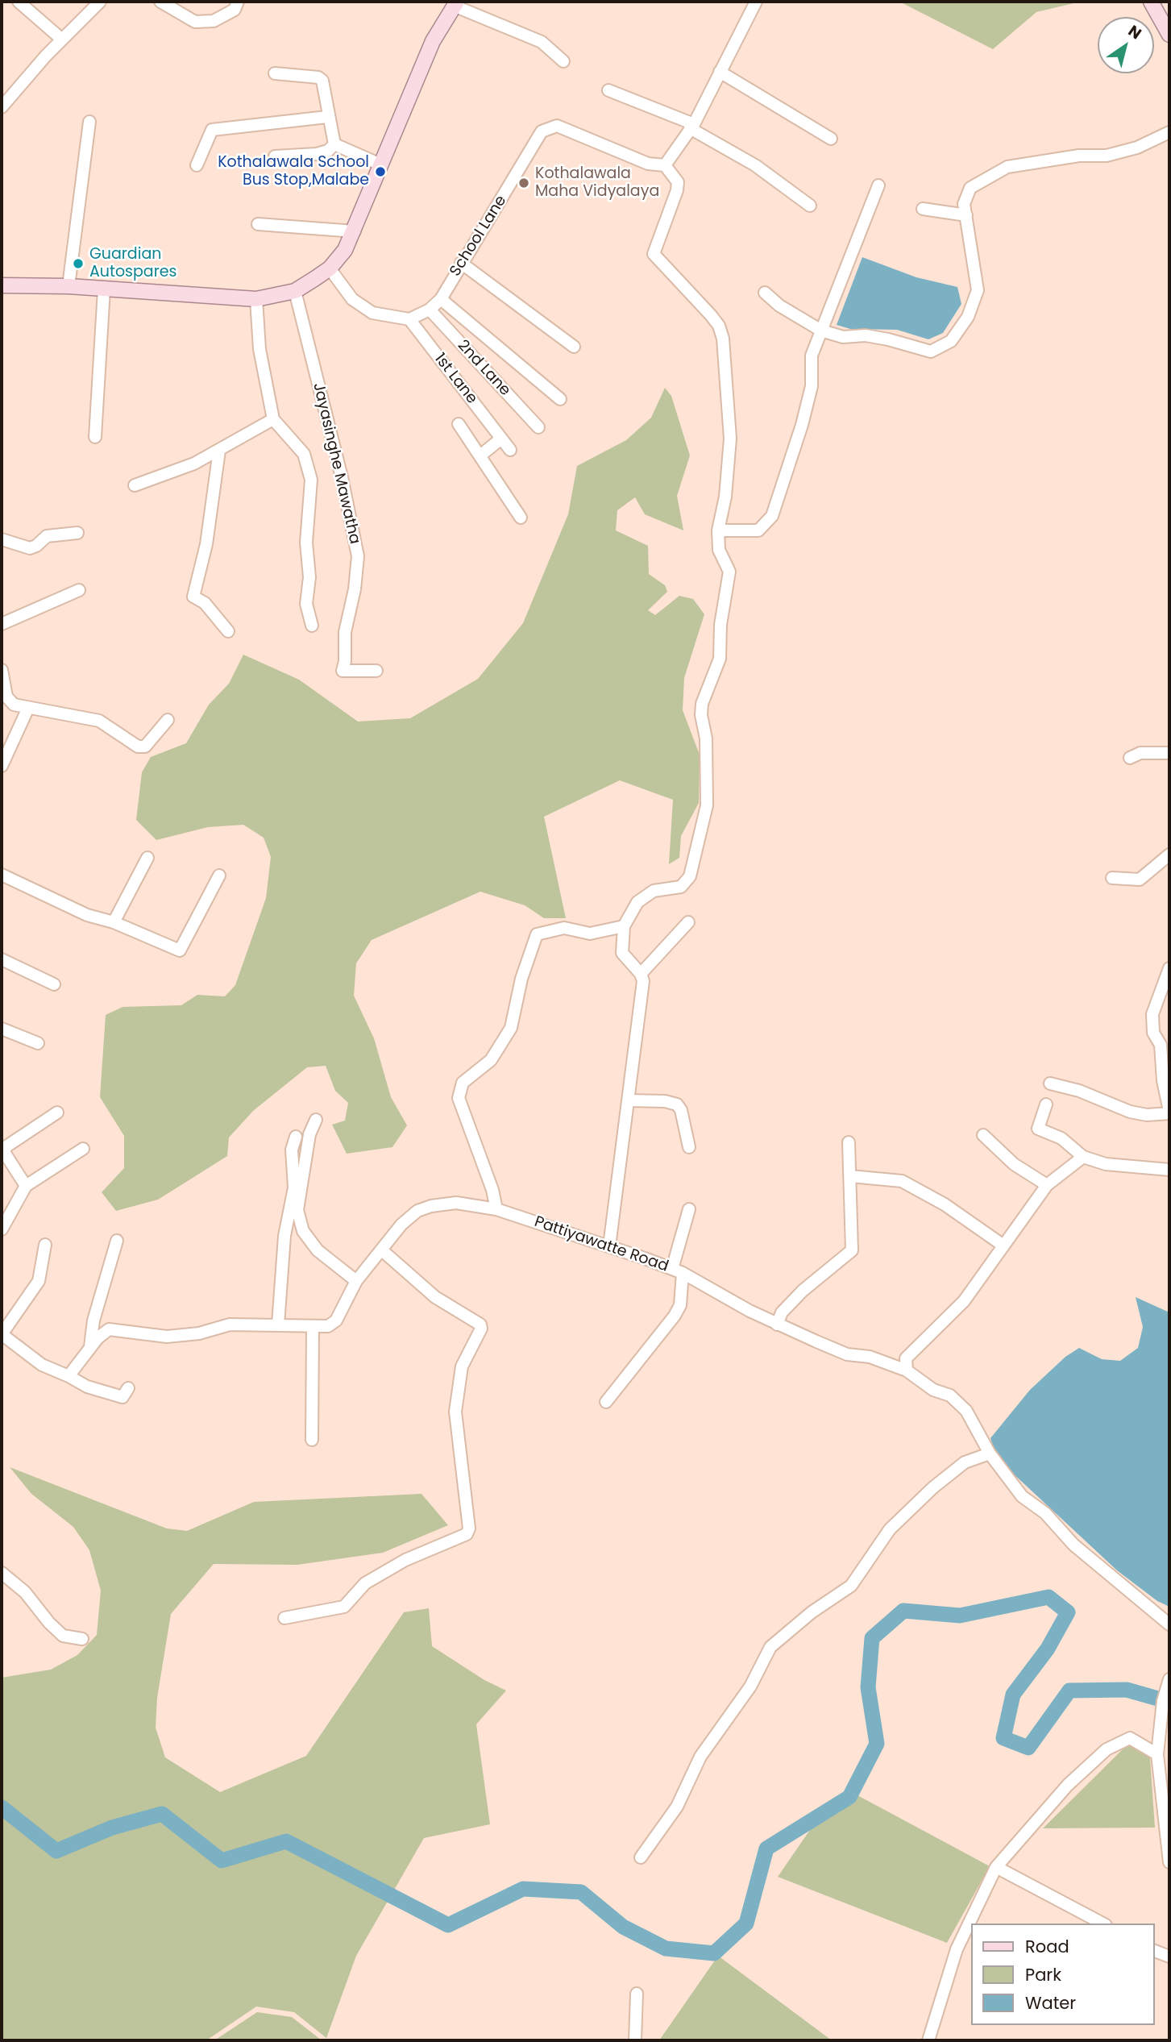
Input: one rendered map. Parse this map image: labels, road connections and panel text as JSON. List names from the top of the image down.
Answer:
{
  "streets": {
    "street": [
      "School Lane",
      "2nd Lane",
      "1st Lane",
      "Jayasinghe Mawatha",
      "Pattiyawatte Road"
    ]
  },
  "crossings": [
    ["School Lane", "2nd Lane"],
    ["School Lane", "1st Lane"]
  ],
  "places": ["Kothalawala School Bus Stop,Malabe", "Kothalawala Maha Vidyalaya", "Guardian Autospares"],
  "legend": ["Road", "Park", "Water"],
  "north": "top right"
}
